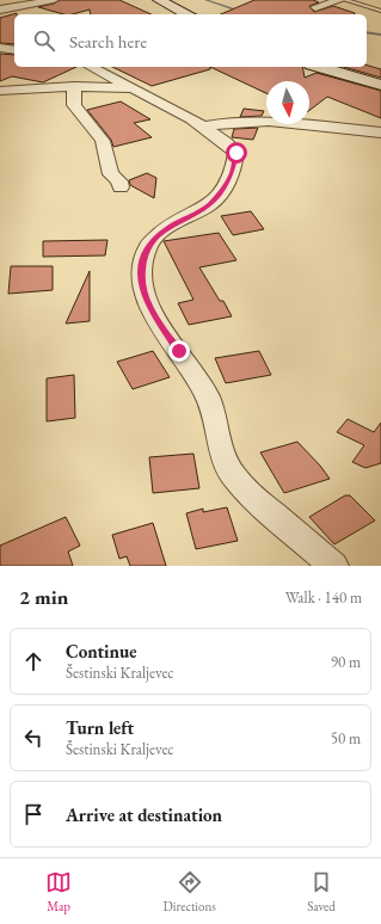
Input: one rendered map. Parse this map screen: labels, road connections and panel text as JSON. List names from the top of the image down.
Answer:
{
  "north": "bottom",
  "page": {
    "search": "Search here",
    "heading": ["2 min", "Walk · 140 m"],
    "list": [
      ["Continue", "Šestinski Kraljevec", "90 m"],
      ["Turn left", "Šestinski Kraljevec", "50 m"],
      "Arrive at destination"
    ],
    "nav": ["Map", "Directions", "Saved"]
  }
}
